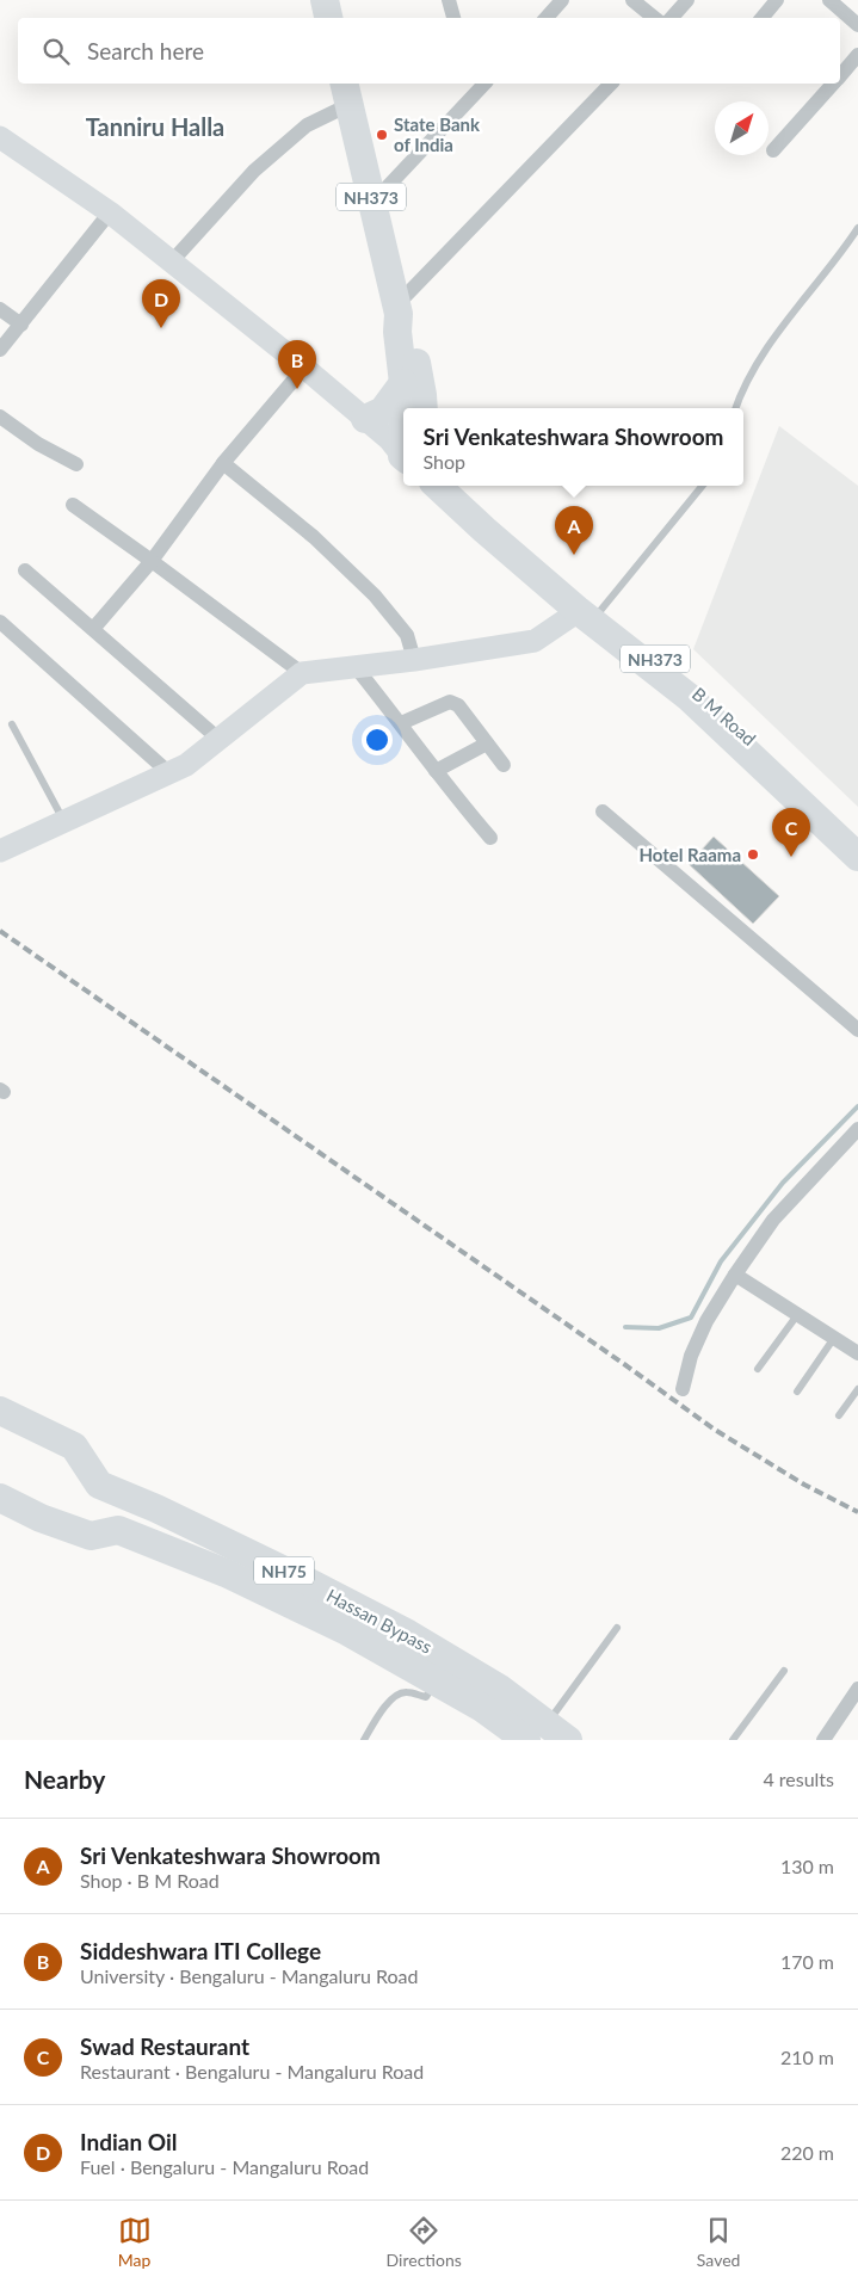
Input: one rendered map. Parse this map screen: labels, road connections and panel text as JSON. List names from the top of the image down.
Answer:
{
  "streets": {
    "highway": [
      "NH373",
      "B M Road",
      "NH75",
      "Hassan Bypass"
    ]
  },
  "crossings": [
    ["NH373", "B M Road"]
  ],
  "districts": ["Tanniru Halla"],
  "places": ["State Bank of India", "Hotel Raama"],
  "north": "top right",
  "page": {
    "search": "Search here",
    "pins": [
      "D",
      "B",
      "A",
      "C"
    ],
    "popup": ["Sri Venkateshwara Showroom", "Shop"],
    "heading": ["Nearby", "4 results"],
    "list": [
      {
        "mark": "A",
        "name": "Sri Venkateshwara Showroom",
        "note": "Shop · B M Road",
        "value": "130 m"
      },
      {
        "mark": "B",
        "name": "Siddeshwara ITI College",
        "note": "University · Bengaluru - Mangaluru Road",
        "value": "170 m"
      },
      {
        "mark": "C",
        "name": "Swad Restaurant",
        "note": "Restaurant · Bengaluru - Mangaluru Road",
        "value": "210 m"
      },
      {
        "mark": "D",
        "name": "Indian Oil",
        "note": "Fuel · Bengaluru - Mangaluru Road",
        "value": "220 m"
      }
    ],
    "nav": ["Map", "Directions", "Saved"]
  }
}
